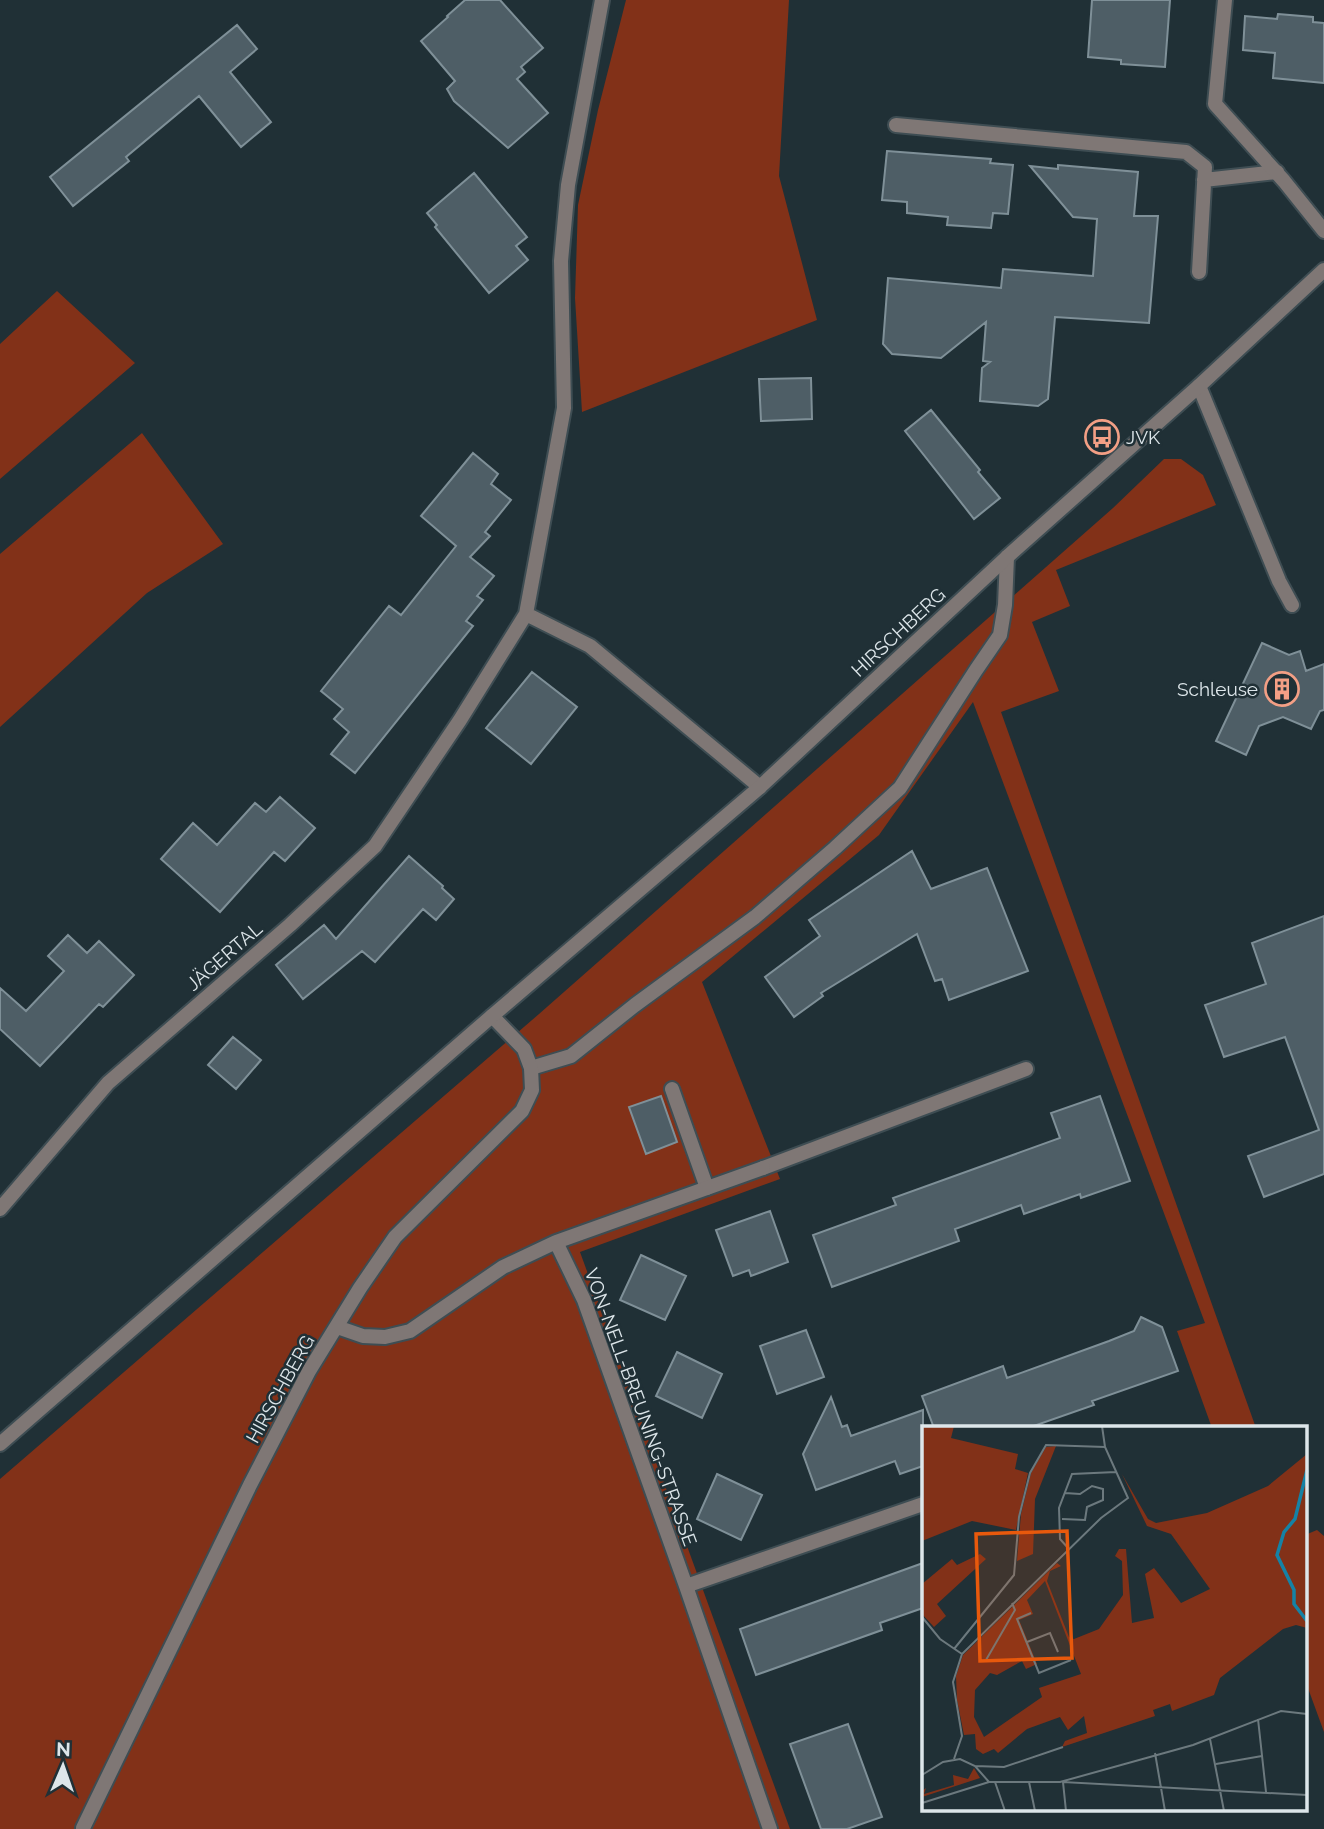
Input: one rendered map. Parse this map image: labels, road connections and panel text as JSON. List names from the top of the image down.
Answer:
{
  "streets": {
    "street": ["HIRSCHBERG", "JÄGERTAL", "VON-NELL-BREUNING-STRASSE"]
  },
  "places": {
    "bus stop": ["JVK"],
    "building": ["Schleuse"]
  },
  "north": "top"
}
